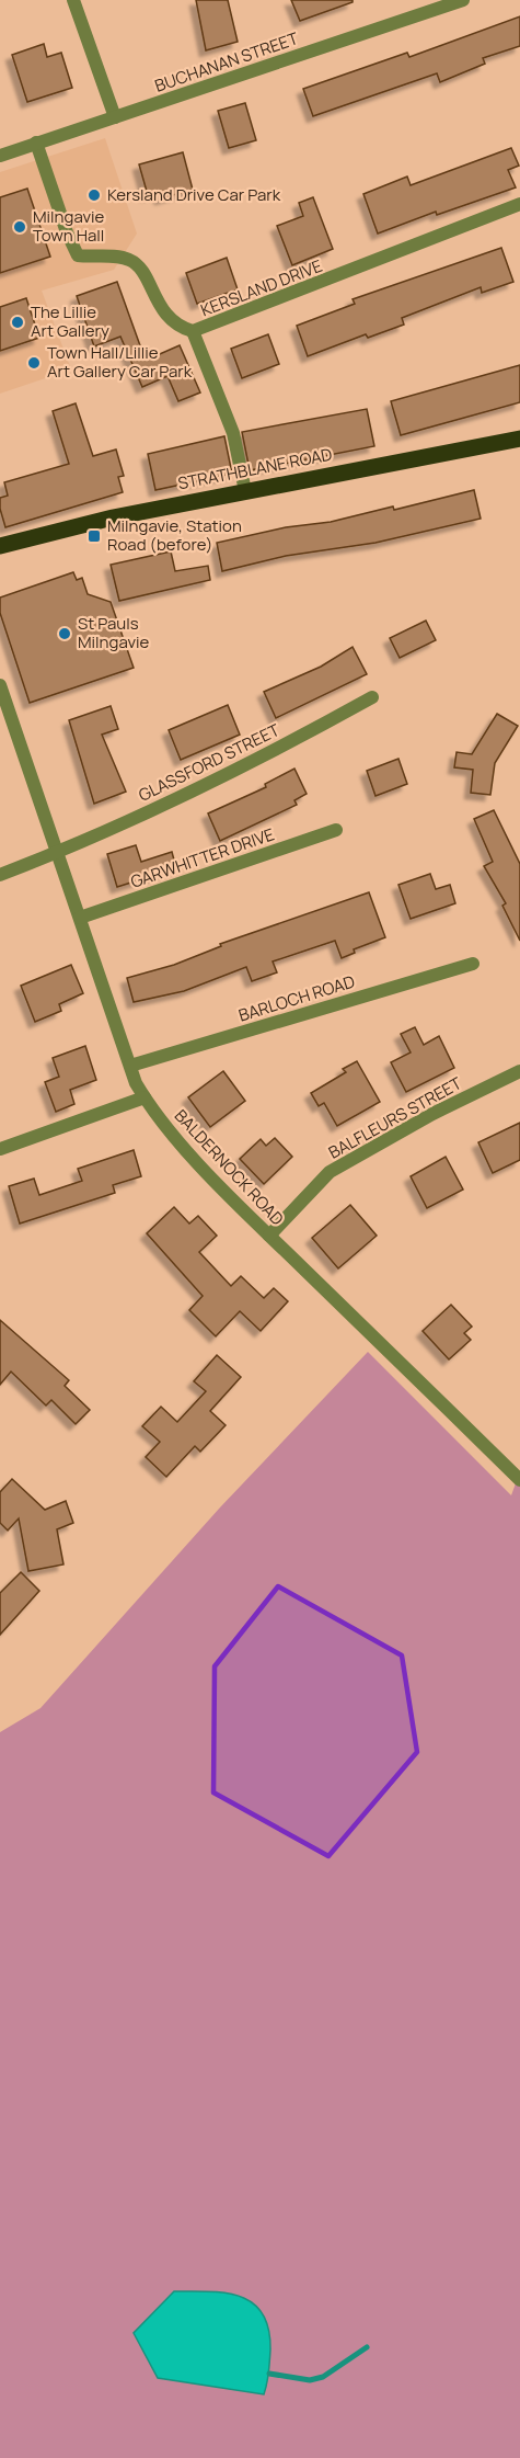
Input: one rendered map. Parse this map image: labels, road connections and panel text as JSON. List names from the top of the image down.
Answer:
{
  "streets": {
    "main road": ["STRATHBLANE ROAD"],
    "street": [
      "BUCHANAN STREET",
      "KERSLAND DRIVE",
      "GLASSFORD STREET",
      "GARWHITTER DRIVE",
      "BARLOCH ROAD",
      "BALFLEURS STREET",
      "BALDERNOCK ROAD"
    ]
  },
  "crossings": [
    ["BUCHANAN STREET", "KERSLAND DRIVE"],
    ["GLASSFORD STREET", "BALDERNOCK ROAD"],
    ["GARWHITTER DRIVE", "BALDERNOCK ROAD"],
    ["BARLOCH ROAD", "BALDERNOCK ROAD"],
    ["BALFLEURS STREET", "BALDERNOCK ROAD"]
  ],
  "places": {
    "other": [
      "Kersland Drive Car Park",
      "Milngavie Town Hall",
      "The Lillie Art Gallery",
      "Town Hall/Lillie Art Gallery Car Park",
      "St Pauls Milngavie"
    ],
    "transit": ["Milngavie, Station Road (before)"]
  }
}
